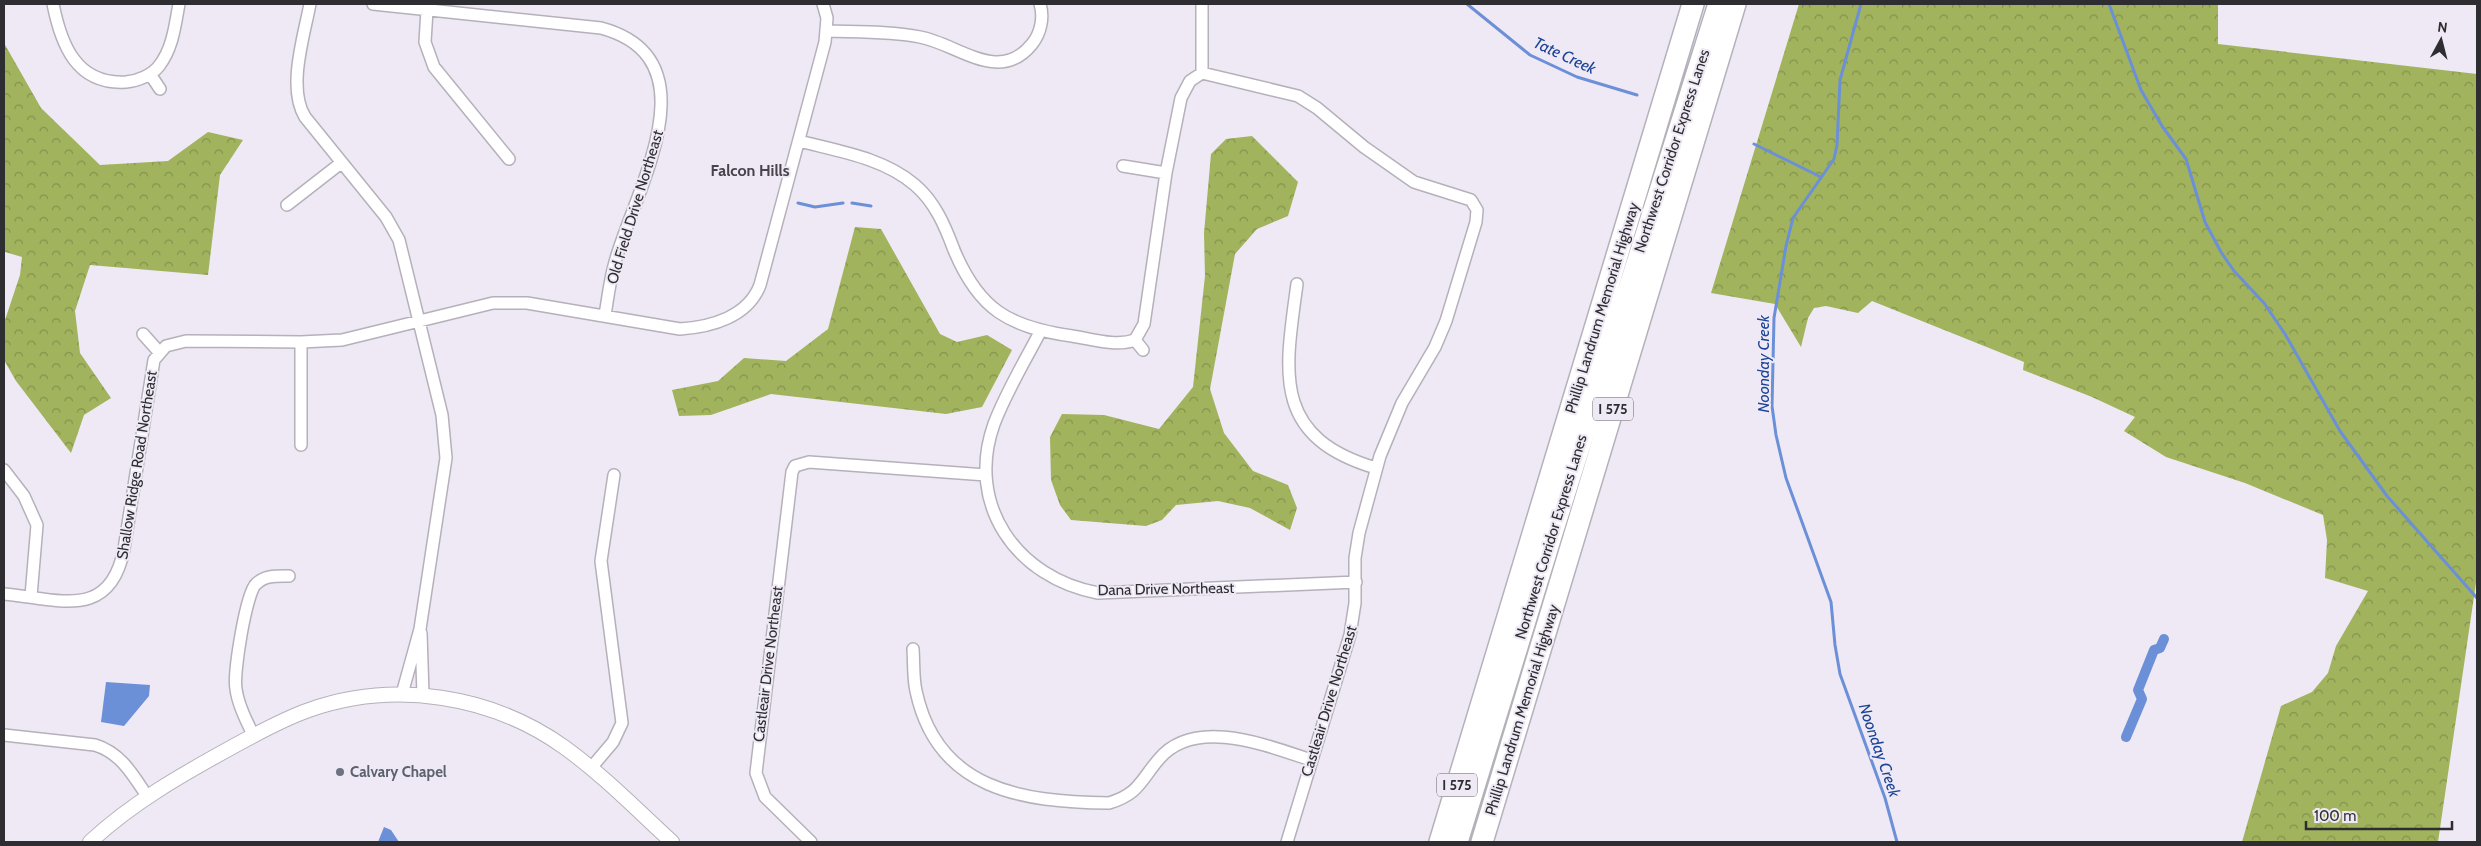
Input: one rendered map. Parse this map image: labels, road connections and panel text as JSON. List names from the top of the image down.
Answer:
{
  "streets": {
    "highway": ["Northwest Corridor Express Lanes", "Phillip Landrum Memorial Highway", "I 575"],
    "street": [
      "Old Field Drive Northeast",
      "Shallow Ridge Road Northeast",
      "Dana Drive Northeast",
      "Castleair Drive Northeast"
    ]
  },
  "crossings": [
    ["Old Field Drive Northeast", "Shallow Ridge Road Northeast"],
    ["Dana Drive Northeast", "Castleair Drive Northeast"]
  ],
  "districts": ["Falcon Hills"],
  "water": ["Tate Creek", "Noonday Creek"],
  "places": ["Calvary Chapel"],
  "scale_bar": "100 m",
  "north": "top"
}
